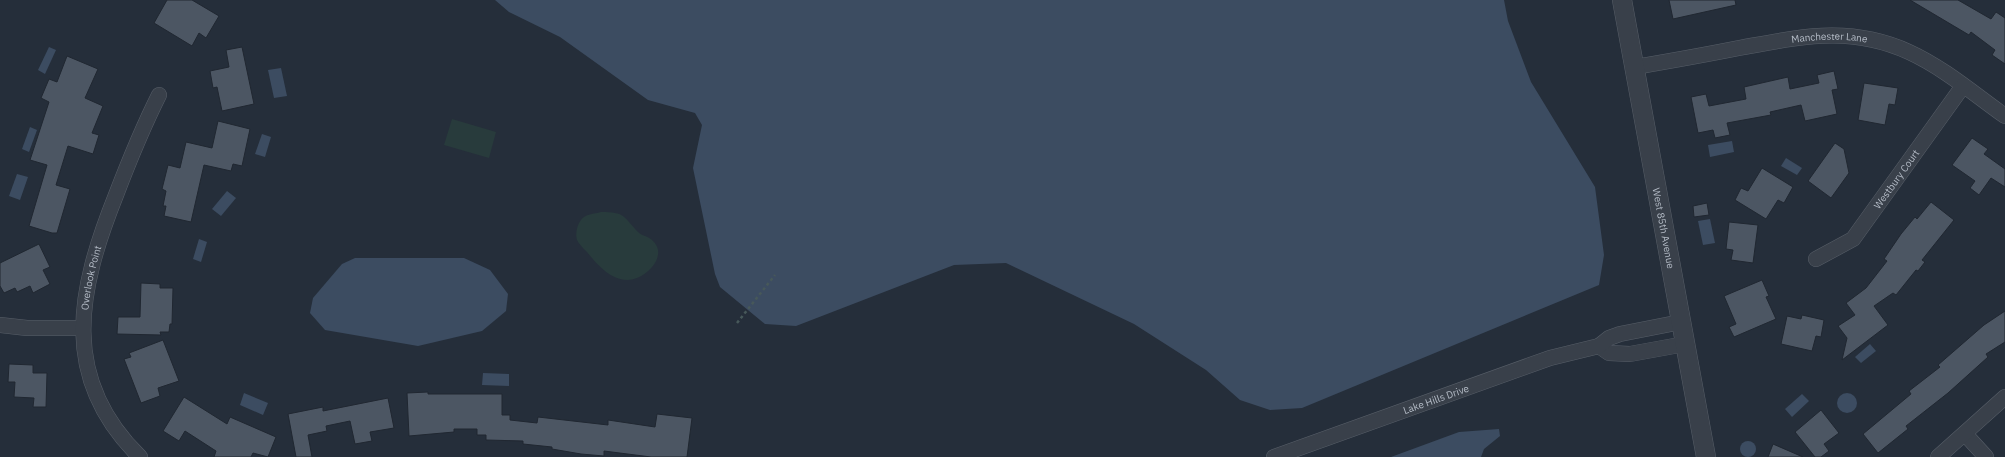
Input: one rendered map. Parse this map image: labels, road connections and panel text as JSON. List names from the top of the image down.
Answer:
{
  "streets": {
    "street": [
      "Manchester Lane",
      "Westbury Court",
      "West 85th Avenue",
      "Overlook Point",
      "Lake Hills Drive"
    ]
  },
  "crossings": [
    ["Manchester Lane", "Westbury Court"],
    ["Manchester Lane", "West 85th Avenue"],
    ["West 85th Avenue", "Lake Hills Drive"]
  ]
}
